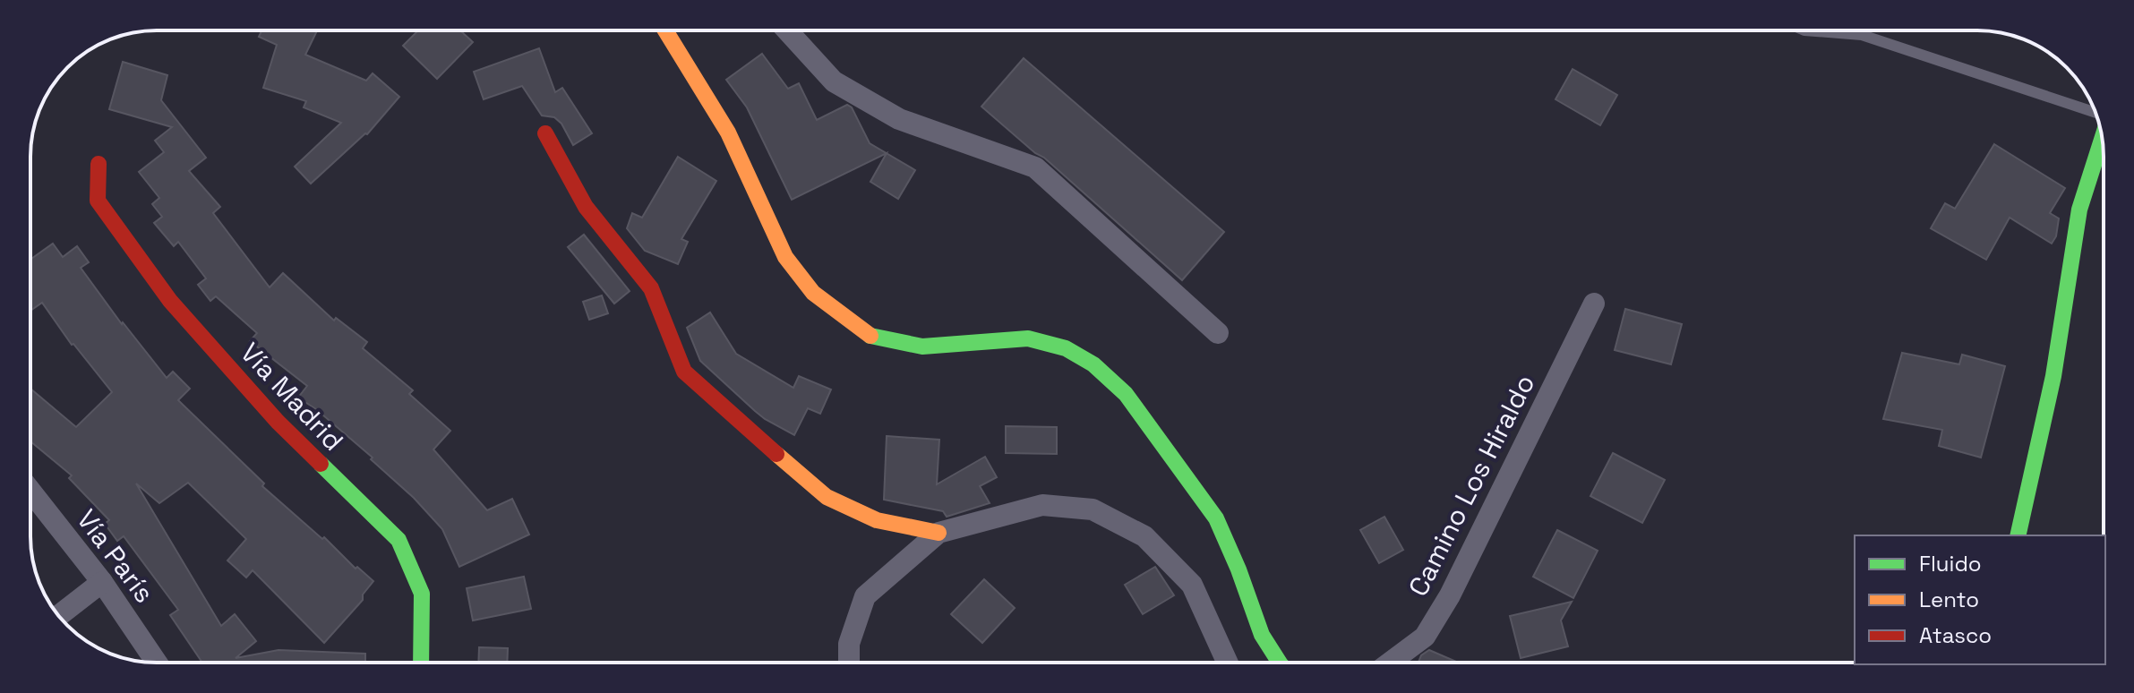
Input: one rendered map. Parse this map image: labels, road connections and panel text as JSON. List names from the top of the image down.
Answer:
{
  "streets": {
    "street": ["Vía Madrid", "Camino Los Hiraldo", "Vía París"]
  },
  "legend": ["Fluido", "Lento", "Atasco"]
}
